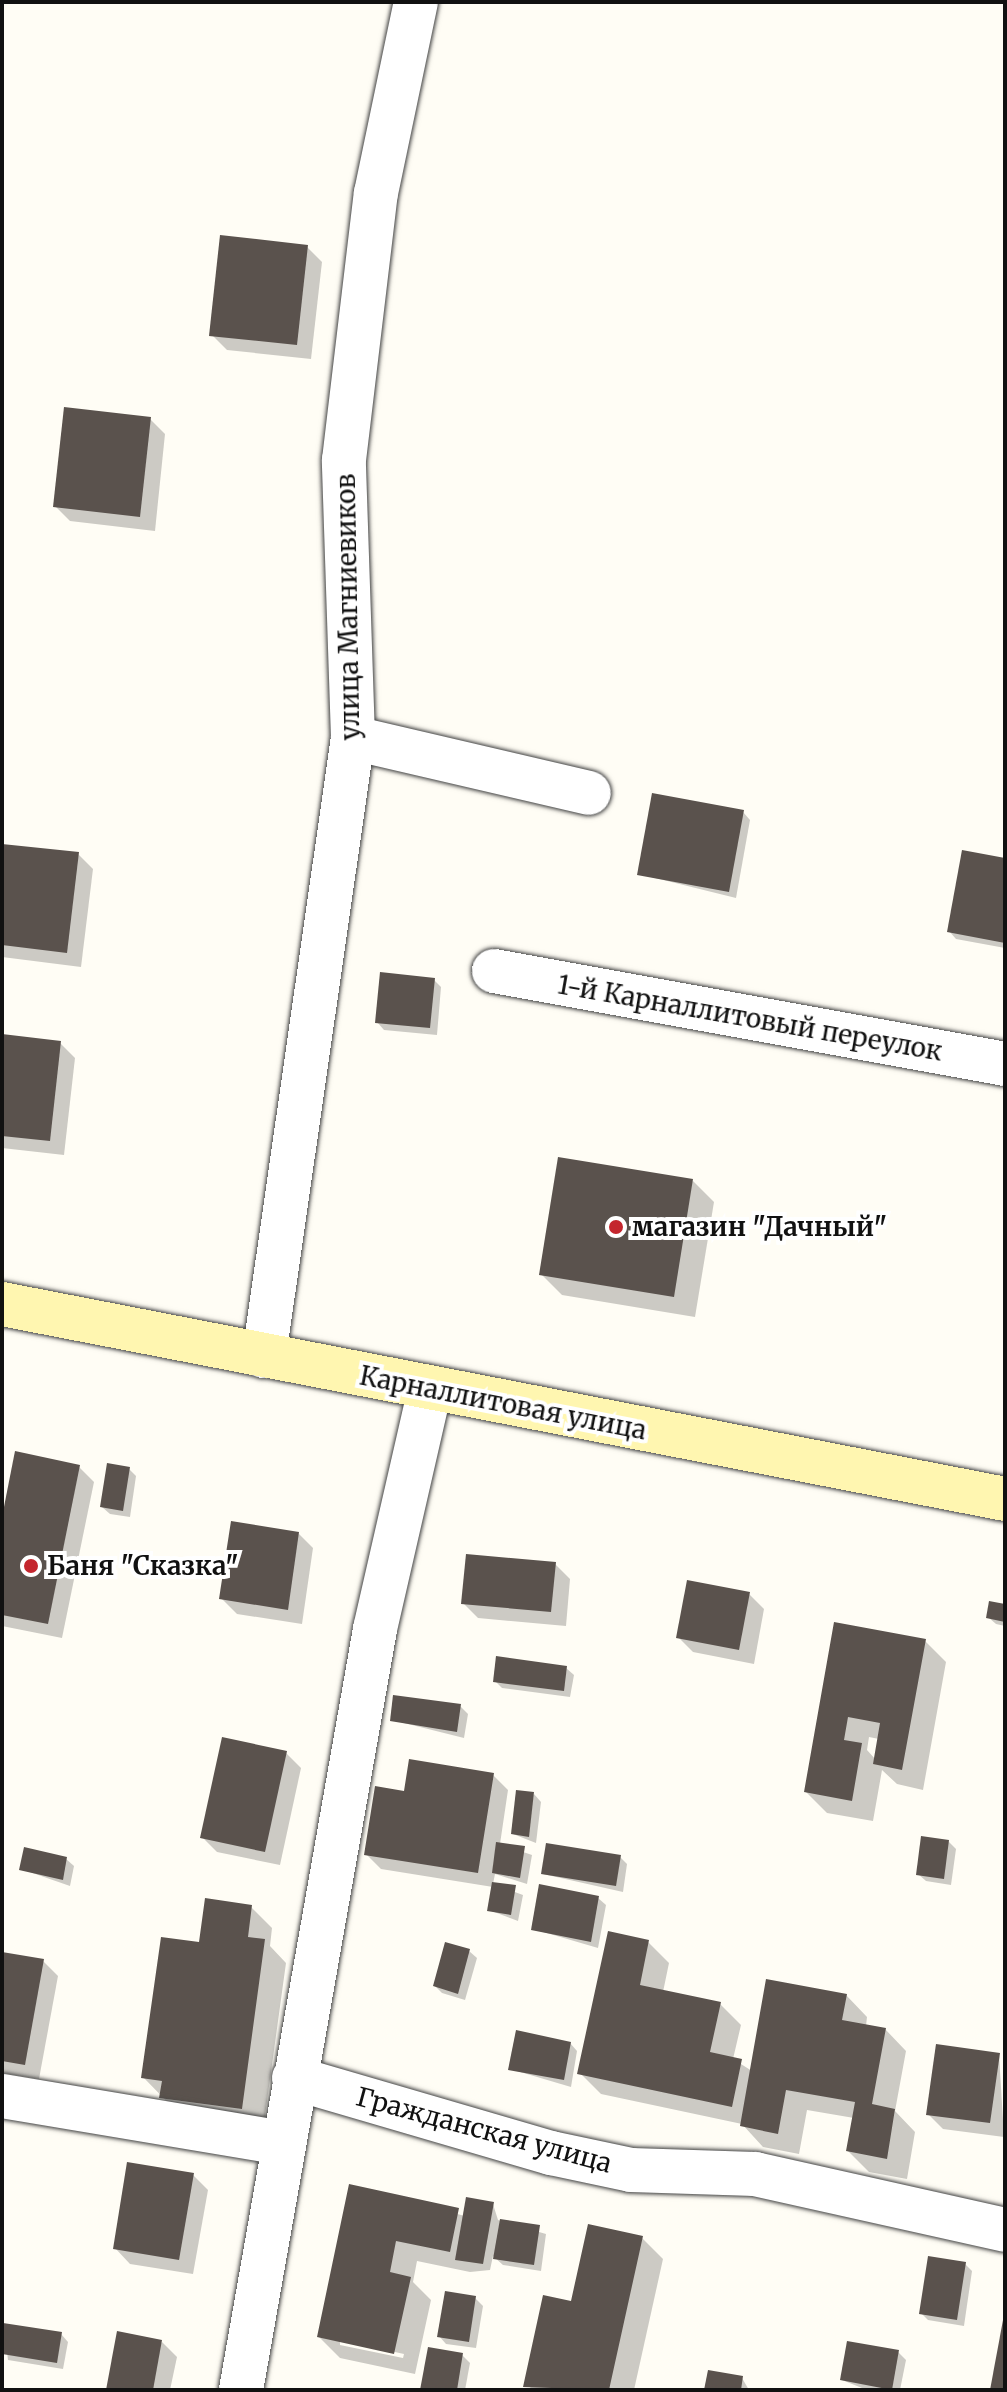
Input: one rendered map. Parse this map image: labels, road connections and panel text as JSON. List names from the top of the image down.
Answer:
{
  "streets": {
    "street": [
      "улица Магниевиков",
      "1-й Карналлитовый переулок",
      "Карналлитовая улица",
      "Гражданская улица"
    ]
  },
  "crossings": [
    ["улица Магниевиков", "Карналлитовая улица"]
  ],
  "places": ["магазин \"Дачный\"", "Баня \"Сказка\""]
}
